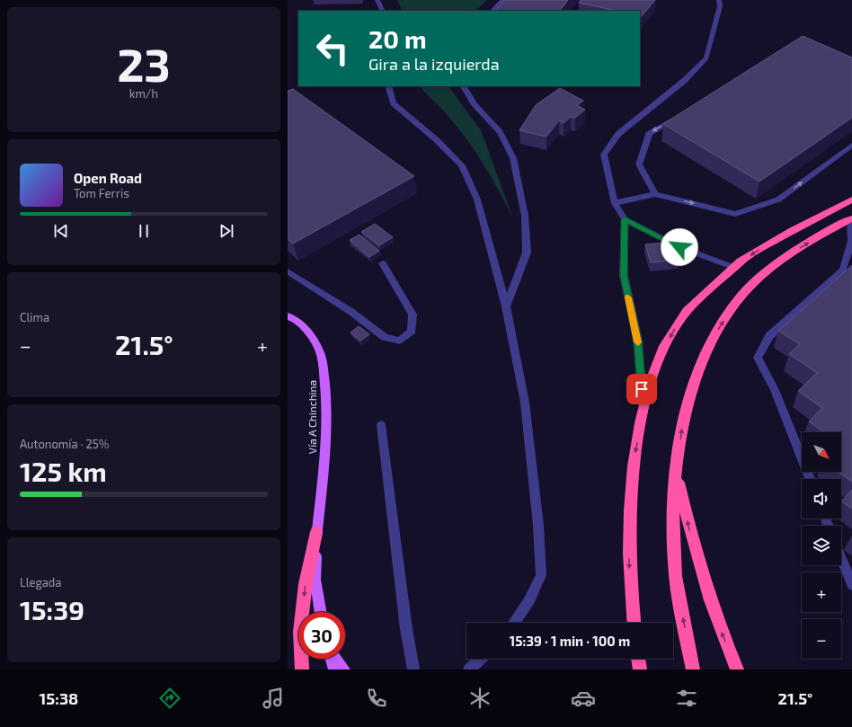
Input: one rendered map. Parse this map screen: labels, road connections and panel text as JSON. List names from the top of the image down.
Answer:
{
  "streets": {
    "main road": ["Vía A Chinchina"]
  },
  "north": "bottom right",
  "page": {
    "tile": [
      ["23", "km/h"],
      "Clima",
      ["Autonomía · 25%", "125 km"],
      ["Llegada", "15:39"]
    ],
    "turn": ["20 m", "Gira a la izquierda"],
    "song": ["Open Road", "Tom Ferris"],
    "heat": ["−", "21.5°", "+"],
    "map_buttons": ["+", "−"],
    "limit": "30",
    "trip": "15:39 · 1 min · 100 m",
    "tabs": ["15:38", "21.5°"]
  }
}
